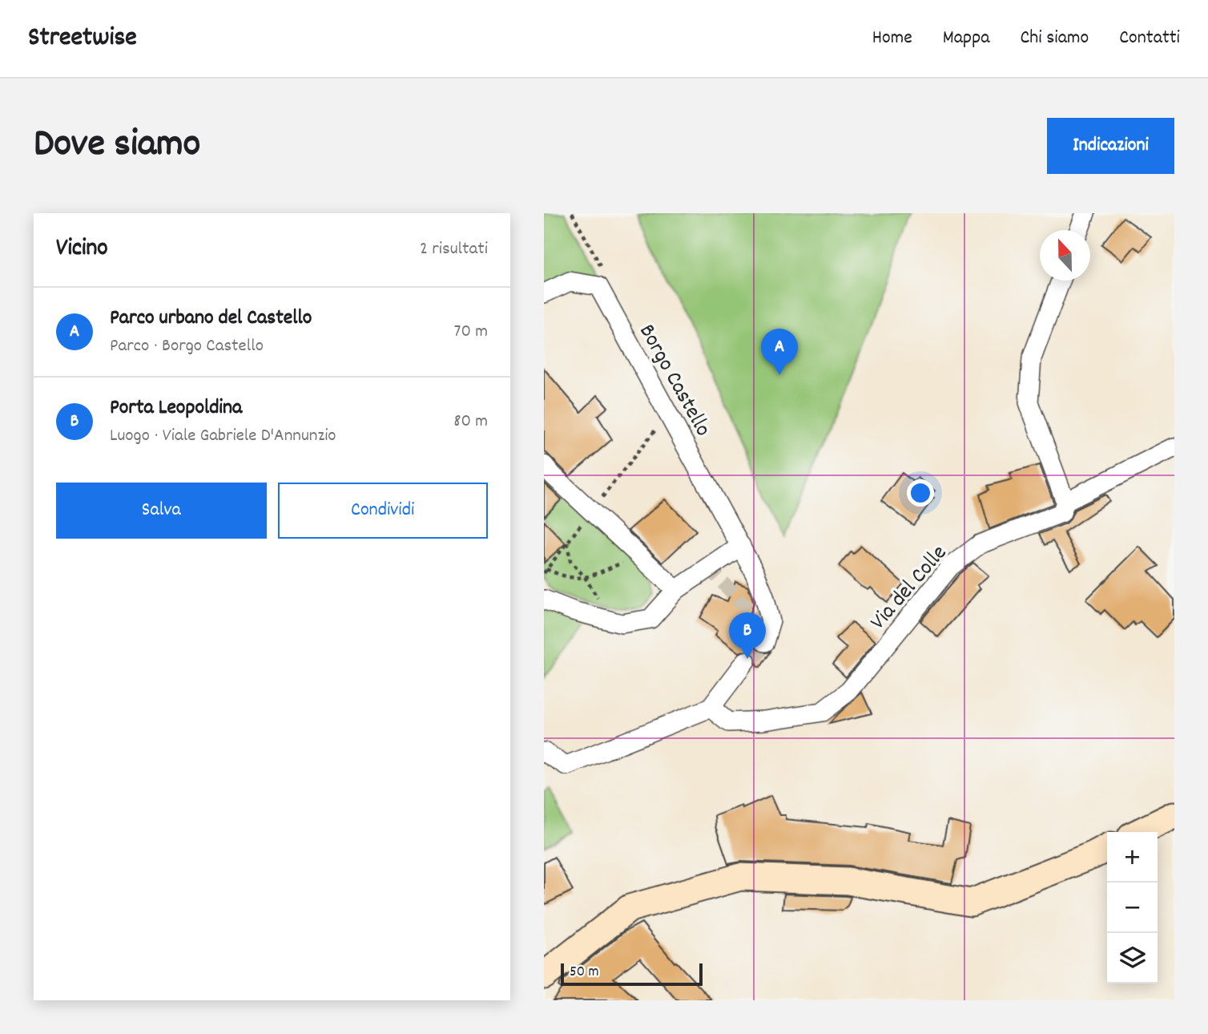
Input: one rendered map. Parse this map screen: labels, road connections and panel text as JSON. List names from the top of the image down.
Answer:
{
  "streets": {
    "street": ["Borgo Castello", "Via del Colle"]
  },
  "scale_bar": "50 m",
  "north": "top",
  "page": {
    "header": "Streetwise",
    "nav": [
      "Home",
      "Mappa",
      "Chi siamo",
      "Contatti"
    ],
    "title": "Dove siamo",
    "buttons": [
      "Indicazioni",
      ["Salva", "Condividi"]
    ],
    "heading": ["Vicino", "2 risultati"],
    "list": [
      {
        "mark": "A",
        "name": "Parco urbano del Castello",
        "note": "Parco · Borgo Castello",
        "value": "70 m"
      },
      {
        "mark": "B",
        "name": "Porta Leopoldina",
        "note": "Luogo · Viale Gabriele D'Annunzio",
        "value": "80 m"
      }
    ],
    "pins": ["A", "B"],
    "map_buttons": ["+", "−"],
    "scale": "50 m"
  }
}
